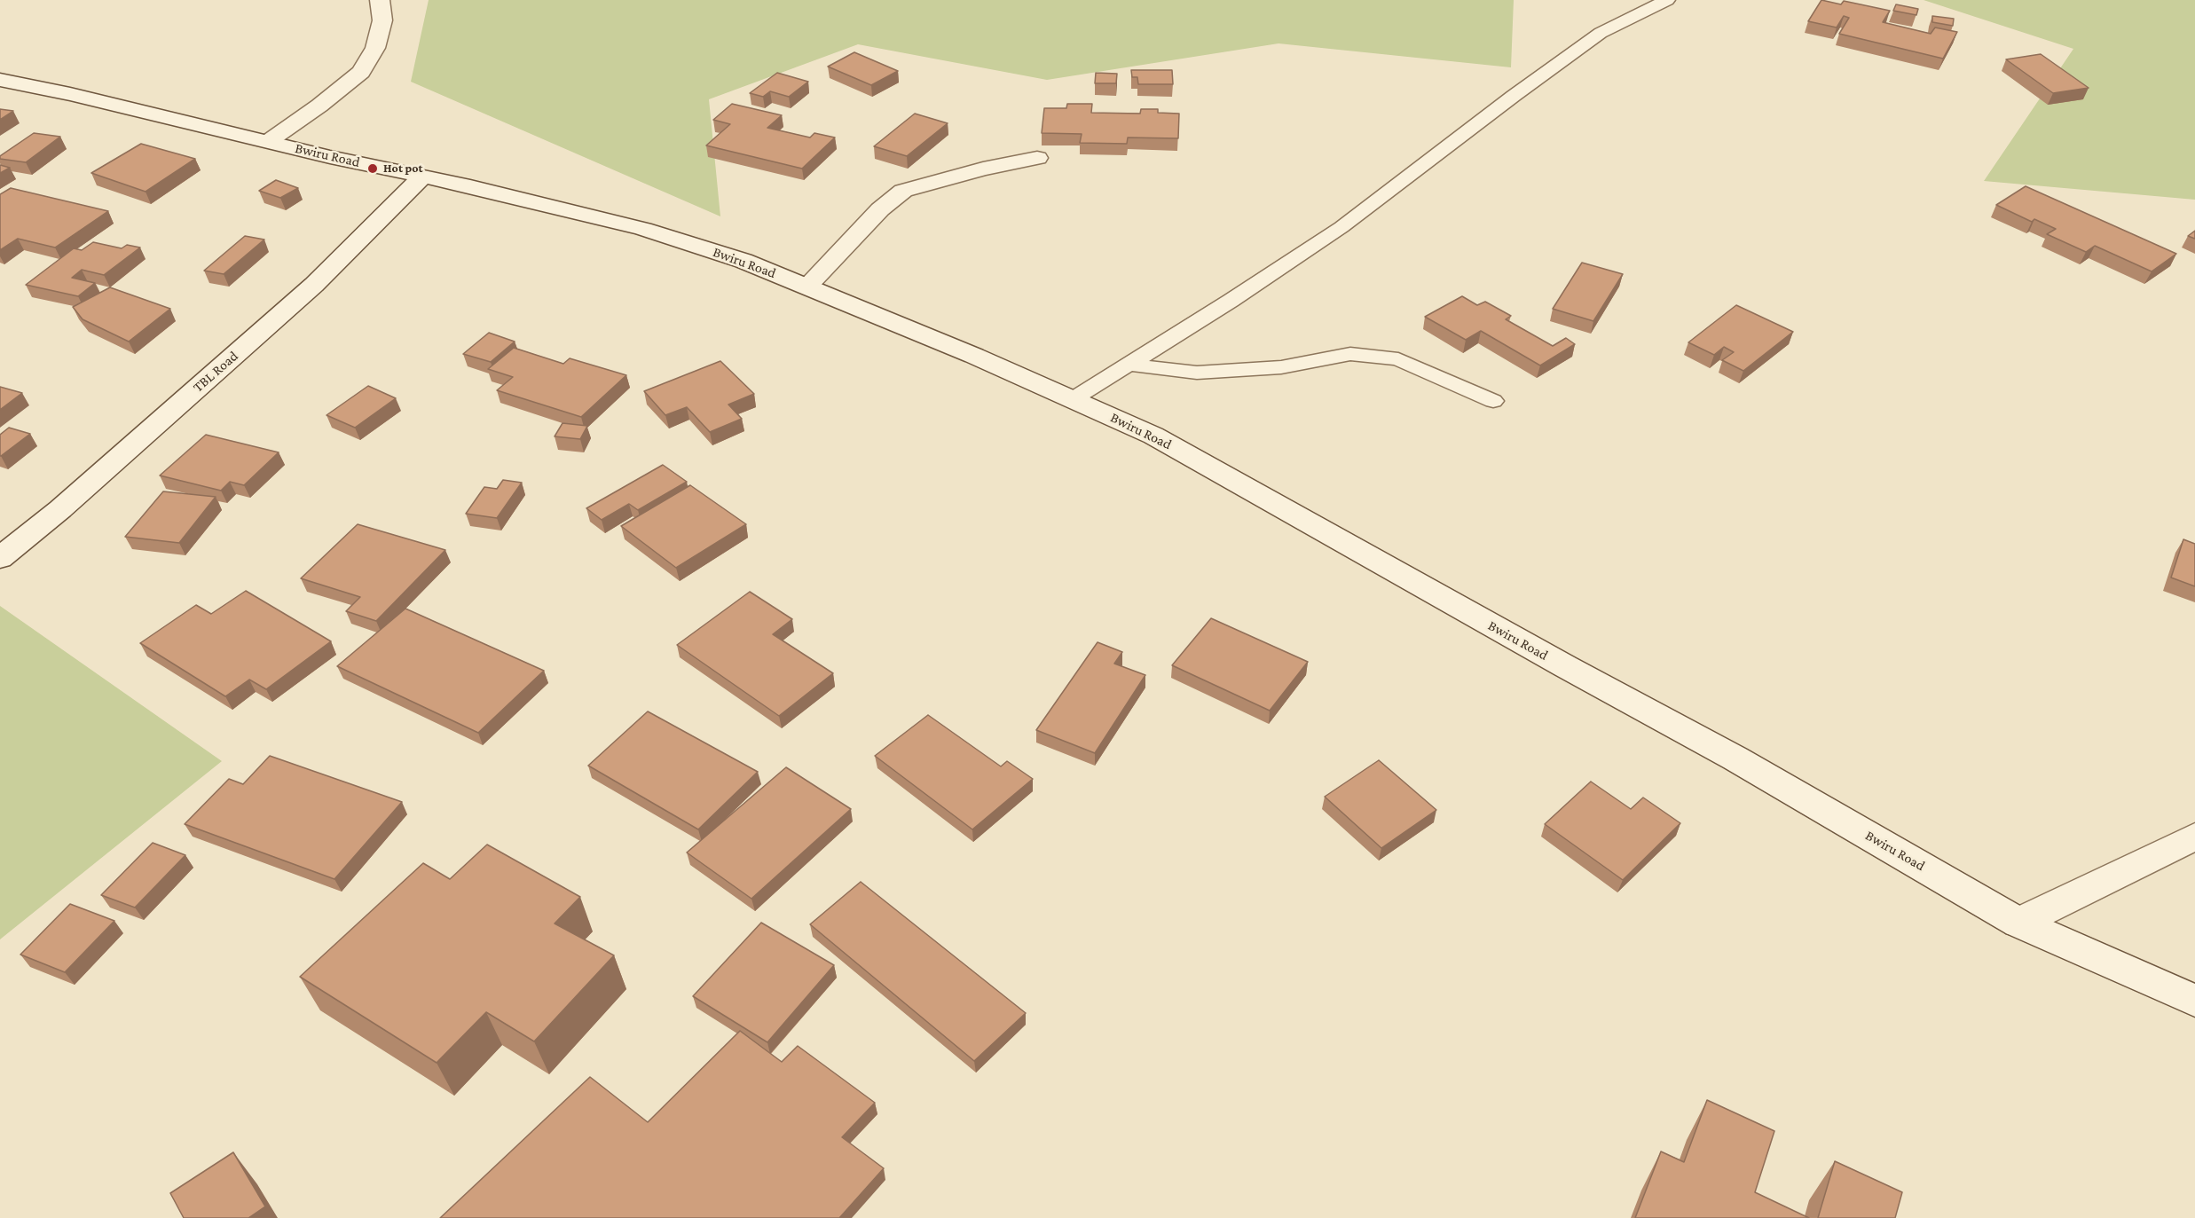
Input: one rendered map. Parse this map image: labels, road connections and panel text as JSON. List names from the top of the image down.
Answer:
{
  "streets": {
    "main road": ["Bwiru Road", "TBL Road"]
  },
  "crossings": [
    ["Bwiru Road", "TBL Road"]
  ],
  "places": ["Hot pot"]
}
